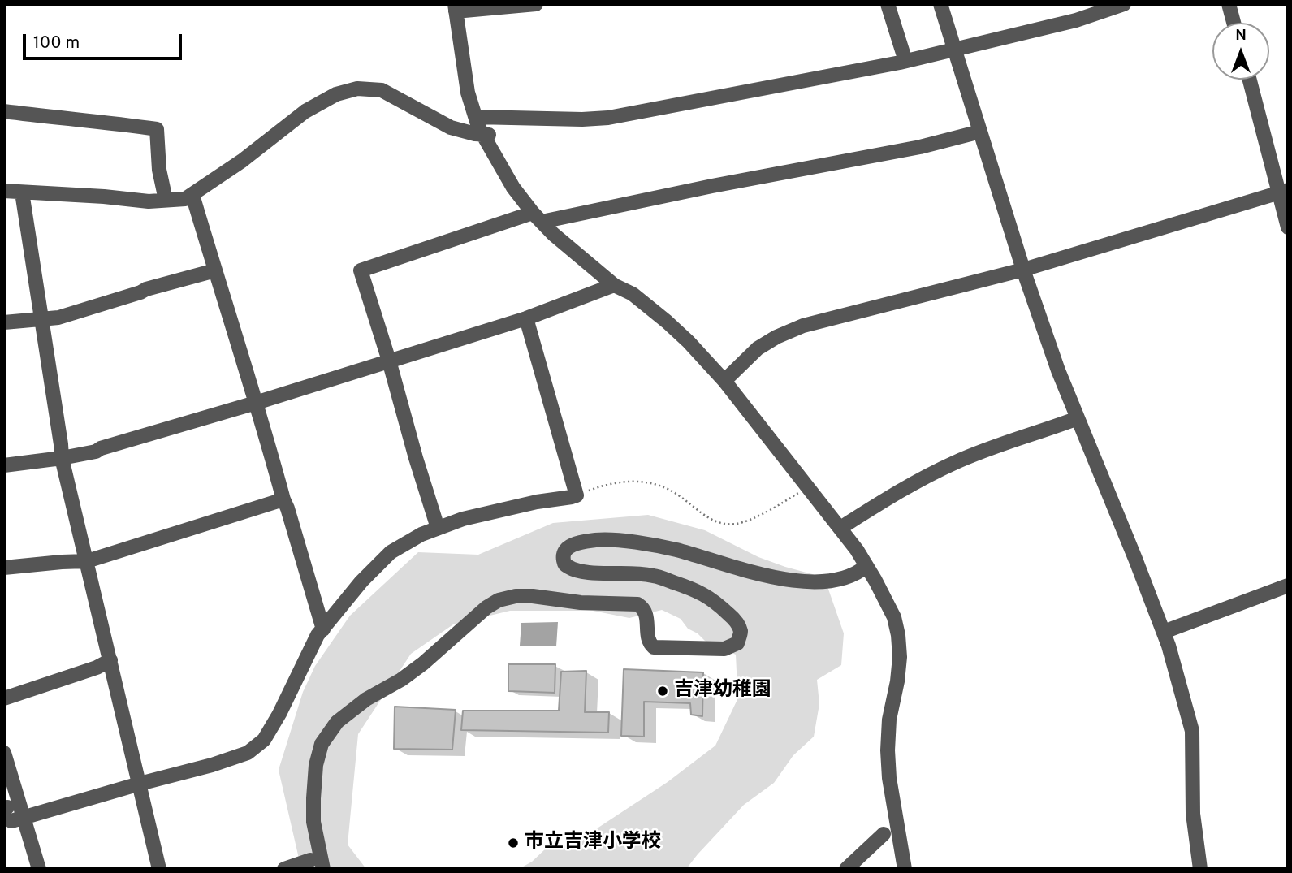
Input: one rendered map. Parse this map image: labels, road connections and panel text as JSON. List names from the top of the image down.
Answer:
{
  "places": ["吉津幼稚園", "市立吉津小学校"],
  "scale_bar": "100 m",
  "north": "top"
}
